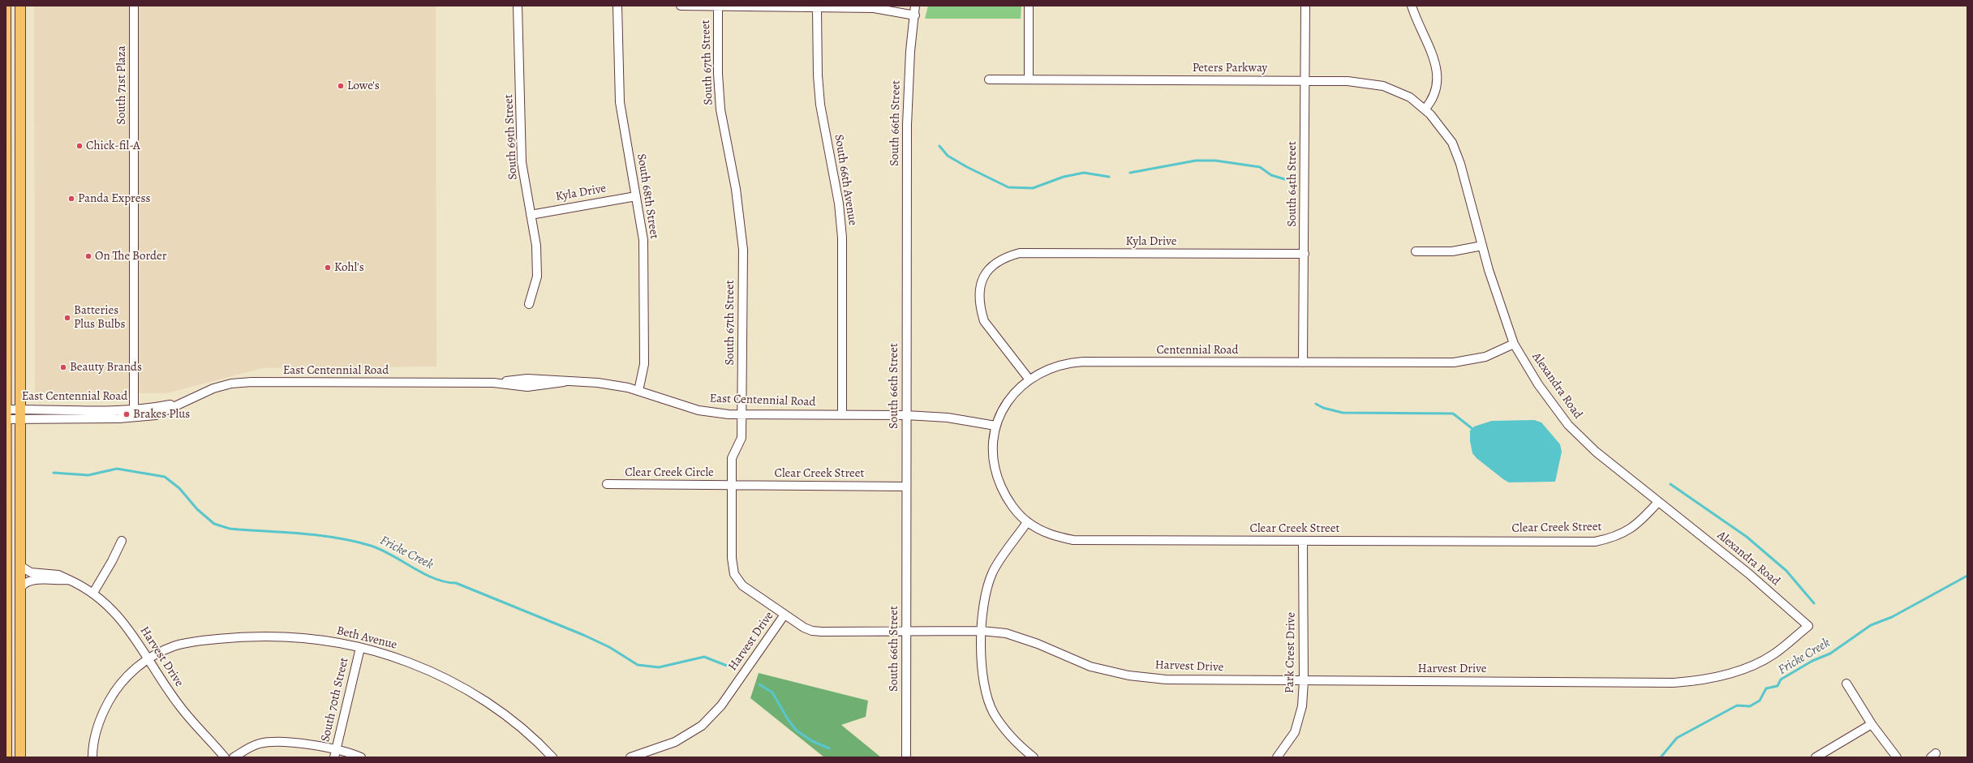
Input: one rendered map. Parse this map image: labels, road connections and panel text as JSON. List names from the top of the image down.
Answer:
{
  "streets": {
    "street": [
      "South 67th Street",
      "Peters Parkway",
      "South 71st Plaza",
      "South 66th Street",
      "South 69th Street",
      "South 66th Avenue",
      "South 64th Street",
      "Kyla Drive",
      "South 68th Street",
      "Centennial Road",
      "East Centennial Road",
      "Alexandra Road",
      "Clear Creek Circle",
      "Clear Creek Street",
      "Beth Avenue",
      "Harvest Drive",
      "Park Crest Drive",
      "South 70th Street"
    ]
  },
  "crossings": [
    ["South 67th Street", "East Centennial Road"],
    ["South 67th Street", "Clear Creek Circle"],
    ["South 67th Street", "Clear Creek Street"],
    ["South 67th Street", "Harvest Drive"],
    ["Peters Parkway", "South 64th Street"],
    ["Peters Parkway", "Alexandra Road"],
    ["South 71st Plaza", "East Centennial Road"],
    ["South 66th Street", "East Centennial Road"],
    ["South 66th Street", "Clear Creek Street"],
    ["South 66th Street", "Harvest Drive"],
    ["South 69th Street", "Kyla Drive"],
    ["South 66th Avenue", "East Centennial Road"],
    ["South 64th Street", "Kyla Drive"],
    ["South 64th Street", "Centennial Road"],
    ["Kyla Drive", "South 68th Street"],
    ["Kyla Drive", "Centennial Road"],
    ["South 68th Street", "East Centennial Road"],
    ["Centennial Road", "Alexandra Road"],
    ["Centennial Road", "Clear Creek Street"],
    ["Alexandra Road", "Clear Creek Street"],
    ["Alexandra Road", "Harvest Drive"],
    ["Clear Creek Circle", "Clear Creek Street"],
    ["Clear Creek Street", "Park Crest Drive"],
    ["Beth Avenue", "Harvest Drive"],
    ["Beth Avenue", "South 70th Street"],
    ["Harvest Drive", "Park Crest Drive"]
  ],
  "water": ["Fricke Creek"],
  "places": [
    "Lowe's",
    "Chick-fil-A",
    "Panda Express",
    "On The Border",
    "Kohl's",
    "Batteries Plus Bulbs",
    "Beauty Brands",
    "Brakes Plus"
  ]
}
